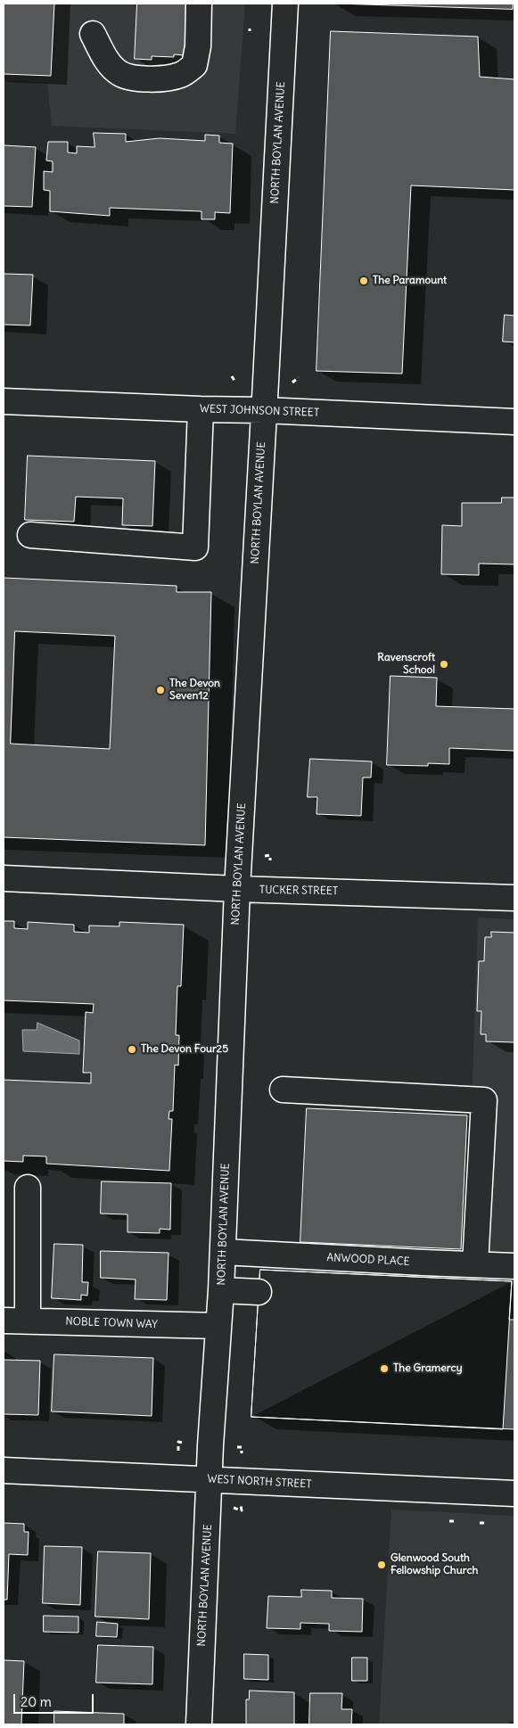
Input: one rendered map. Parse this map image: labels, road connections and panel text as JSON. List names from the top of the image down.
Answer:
{
  "streets": {
    "street": [
      "NORTH BOYLAN AVENUE",
      "WEST JOHNSON STREET",
      "TUCKER STREET",
      "ANWOOD PLACE",
      "NOBLE TOWN WAY",
      "WEST NORTH STREET"
    ]
  },
  "crossings": [
    ["NORTH BOYLAN AVENUE", "WEST JOHNSON STREET"],
    ["NORTH BOYLAN AVENUE", "TUCKER STREET"],
    ["NORTH BOYLAN AVENUE", "ANWOOD PLACE"],
    ["NORTH BOYLAN AVENUE", "NOBLE TOWN WAY"],
    ["NORTH BOYLAN AVENUE", "WEST NORTH STREET"]
  ],
  "places": [
    "The Paramount",
    "Ravenscroft School",
    "The Devon Seven12",
    "The Devon Four25",
    "The Gramercy",
    "Glenwood South Fellowship Church"
  ],
  "scale_bar": "20 m"
}
